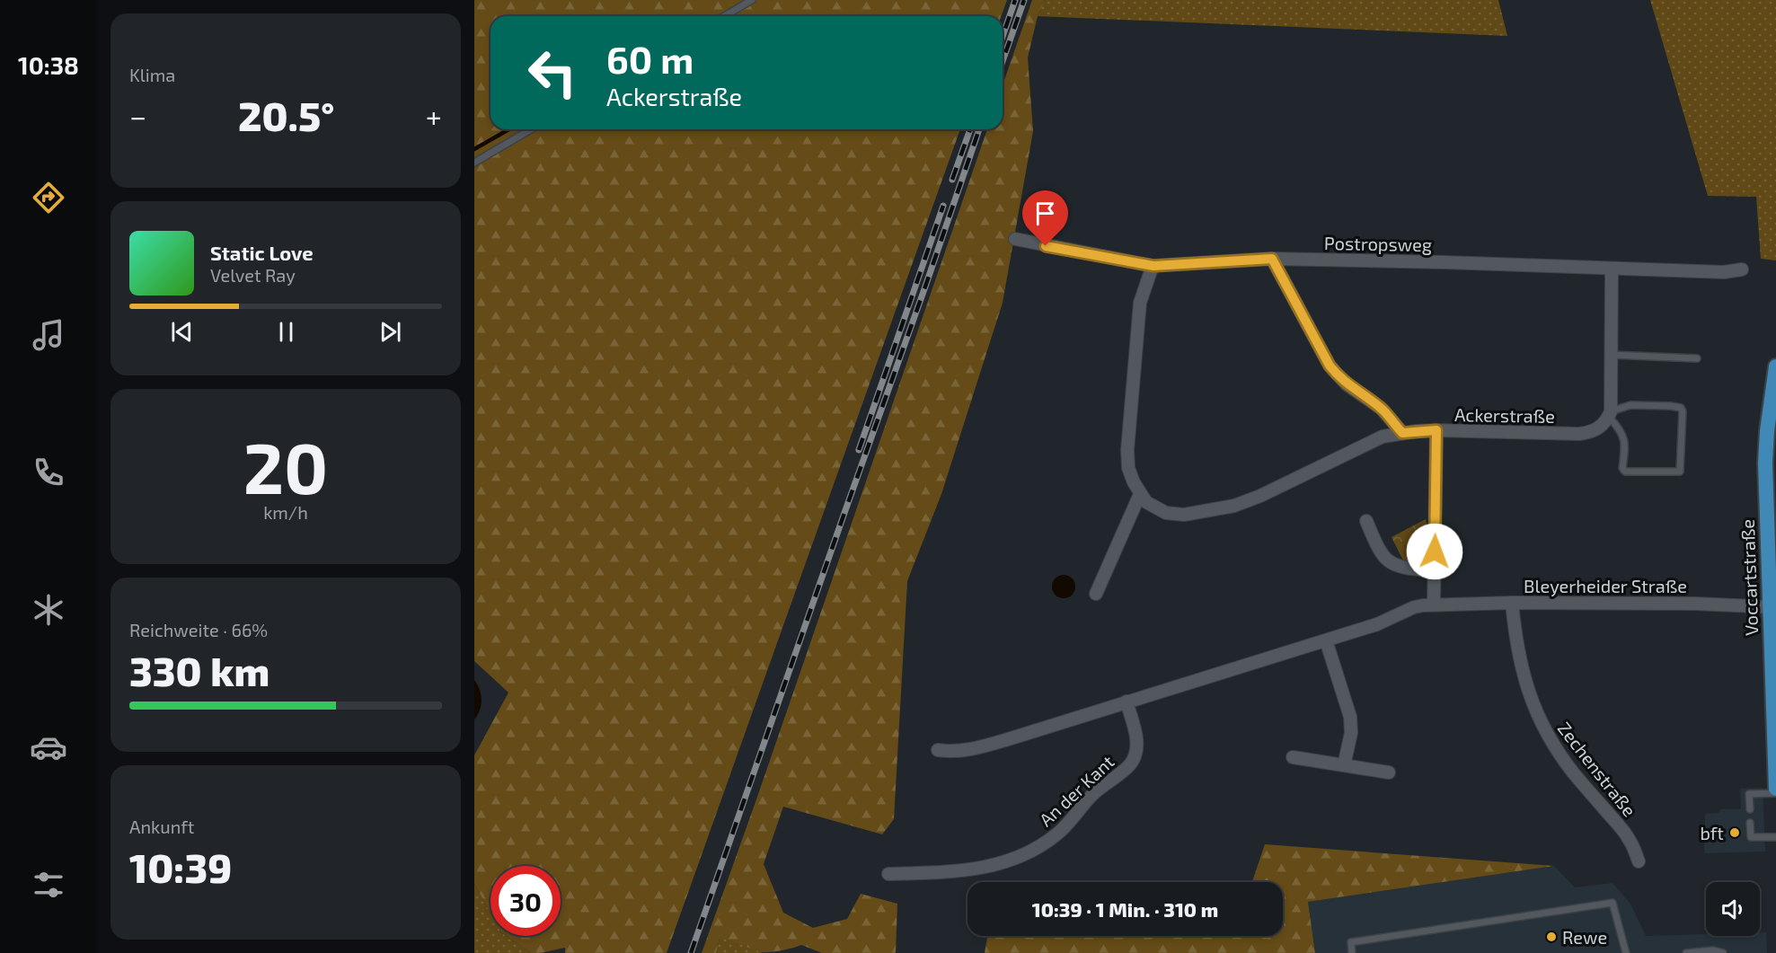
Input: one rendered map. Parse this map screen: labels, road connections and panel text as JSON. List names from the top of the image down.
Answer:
{
  "streets": {
    "main road": ["Voccartstraße"],
    "street": [
      "Postropsweg",
      "Ackerstraße",
      "Bleyerheider Straße",
      "Zechenstraße",
      "An der Kant"
    ]
  },
  "crossings": [
    ["Postropsweg", "Ackerstraße"],
    ["Voccartstraße", "Bleyerheider Straße"],
    ["Bleyerheider Straße", "Zechenstraße"]
  ],
  "places": ["bft", "Rewe"],
  "page": {
    "tabs": "10:38",
    "tile": [
      "Klima",
      ["20", "km/h"],
      ["Reichweite · 66%", "330 km"],
      ["Ankunft", "10:39"]
    ],
    "turn": ["60 m", "Ackerstraße"],
    "heat": ["−", "20.5°", "+"],
    "song": ["Static Love", "Velvet Ray"],
    "limit": "30",
    "trip": "10:39 · 1 Min. · 310 m"
  }
}
